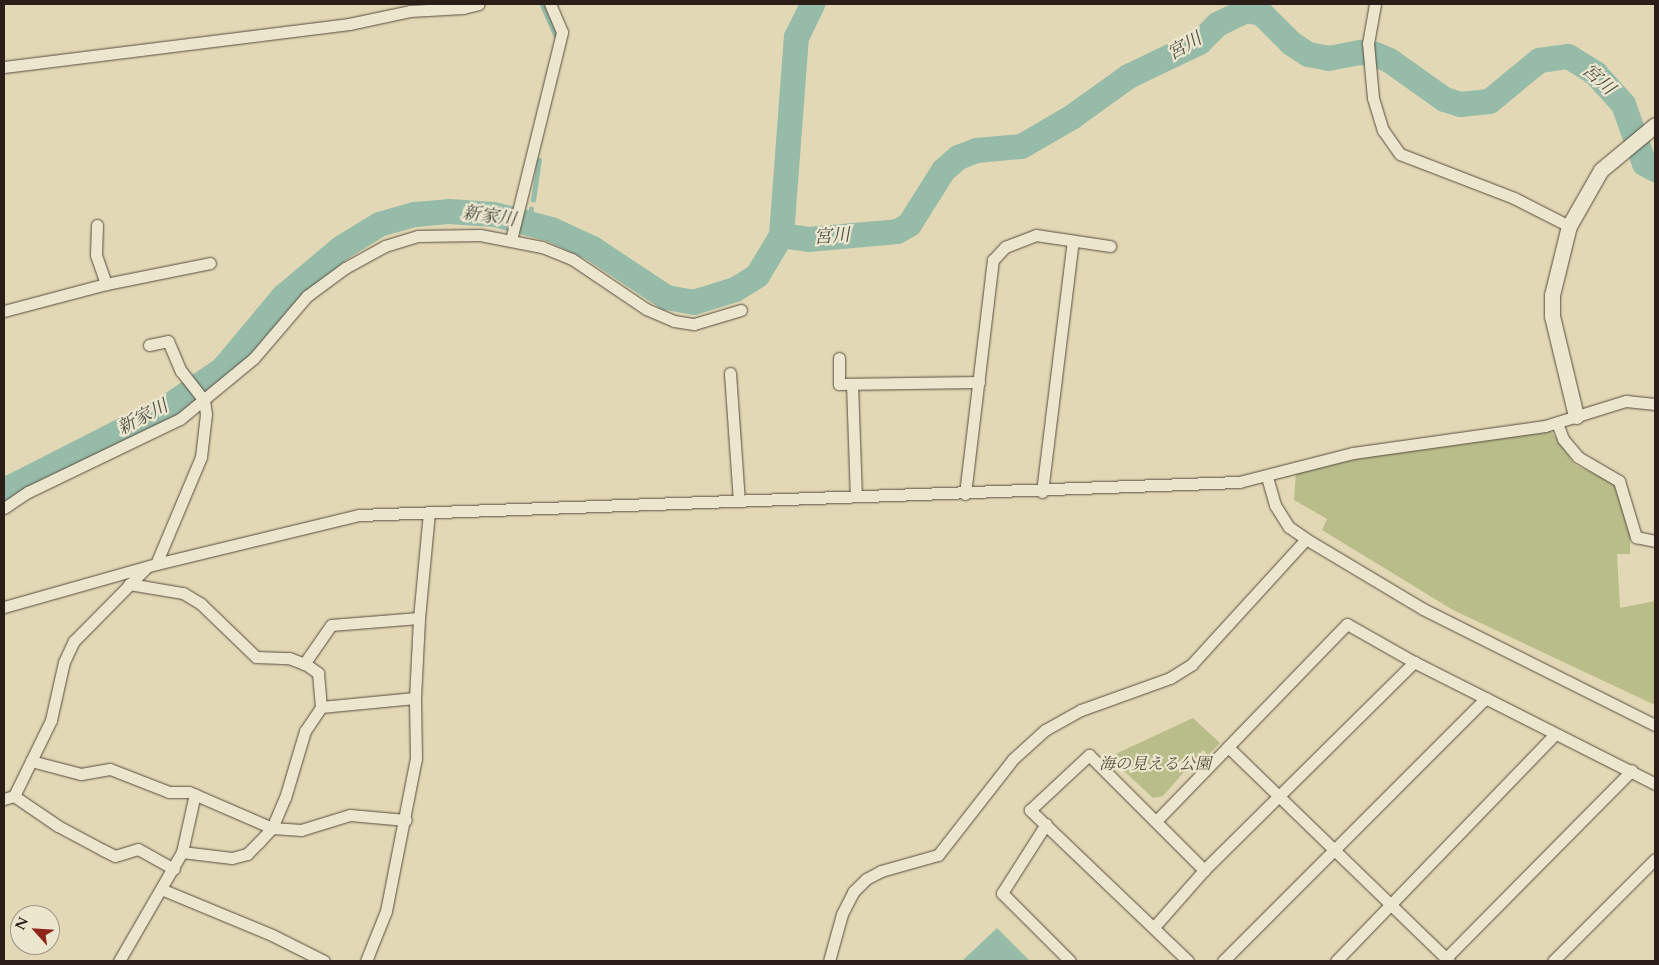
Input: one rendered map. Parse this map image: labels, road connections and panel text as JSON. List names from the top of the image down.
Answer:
{
  "water": ["宮川", "新家川"],
  "parks": ["海の見える公園"],
  "north": "top left"
}
